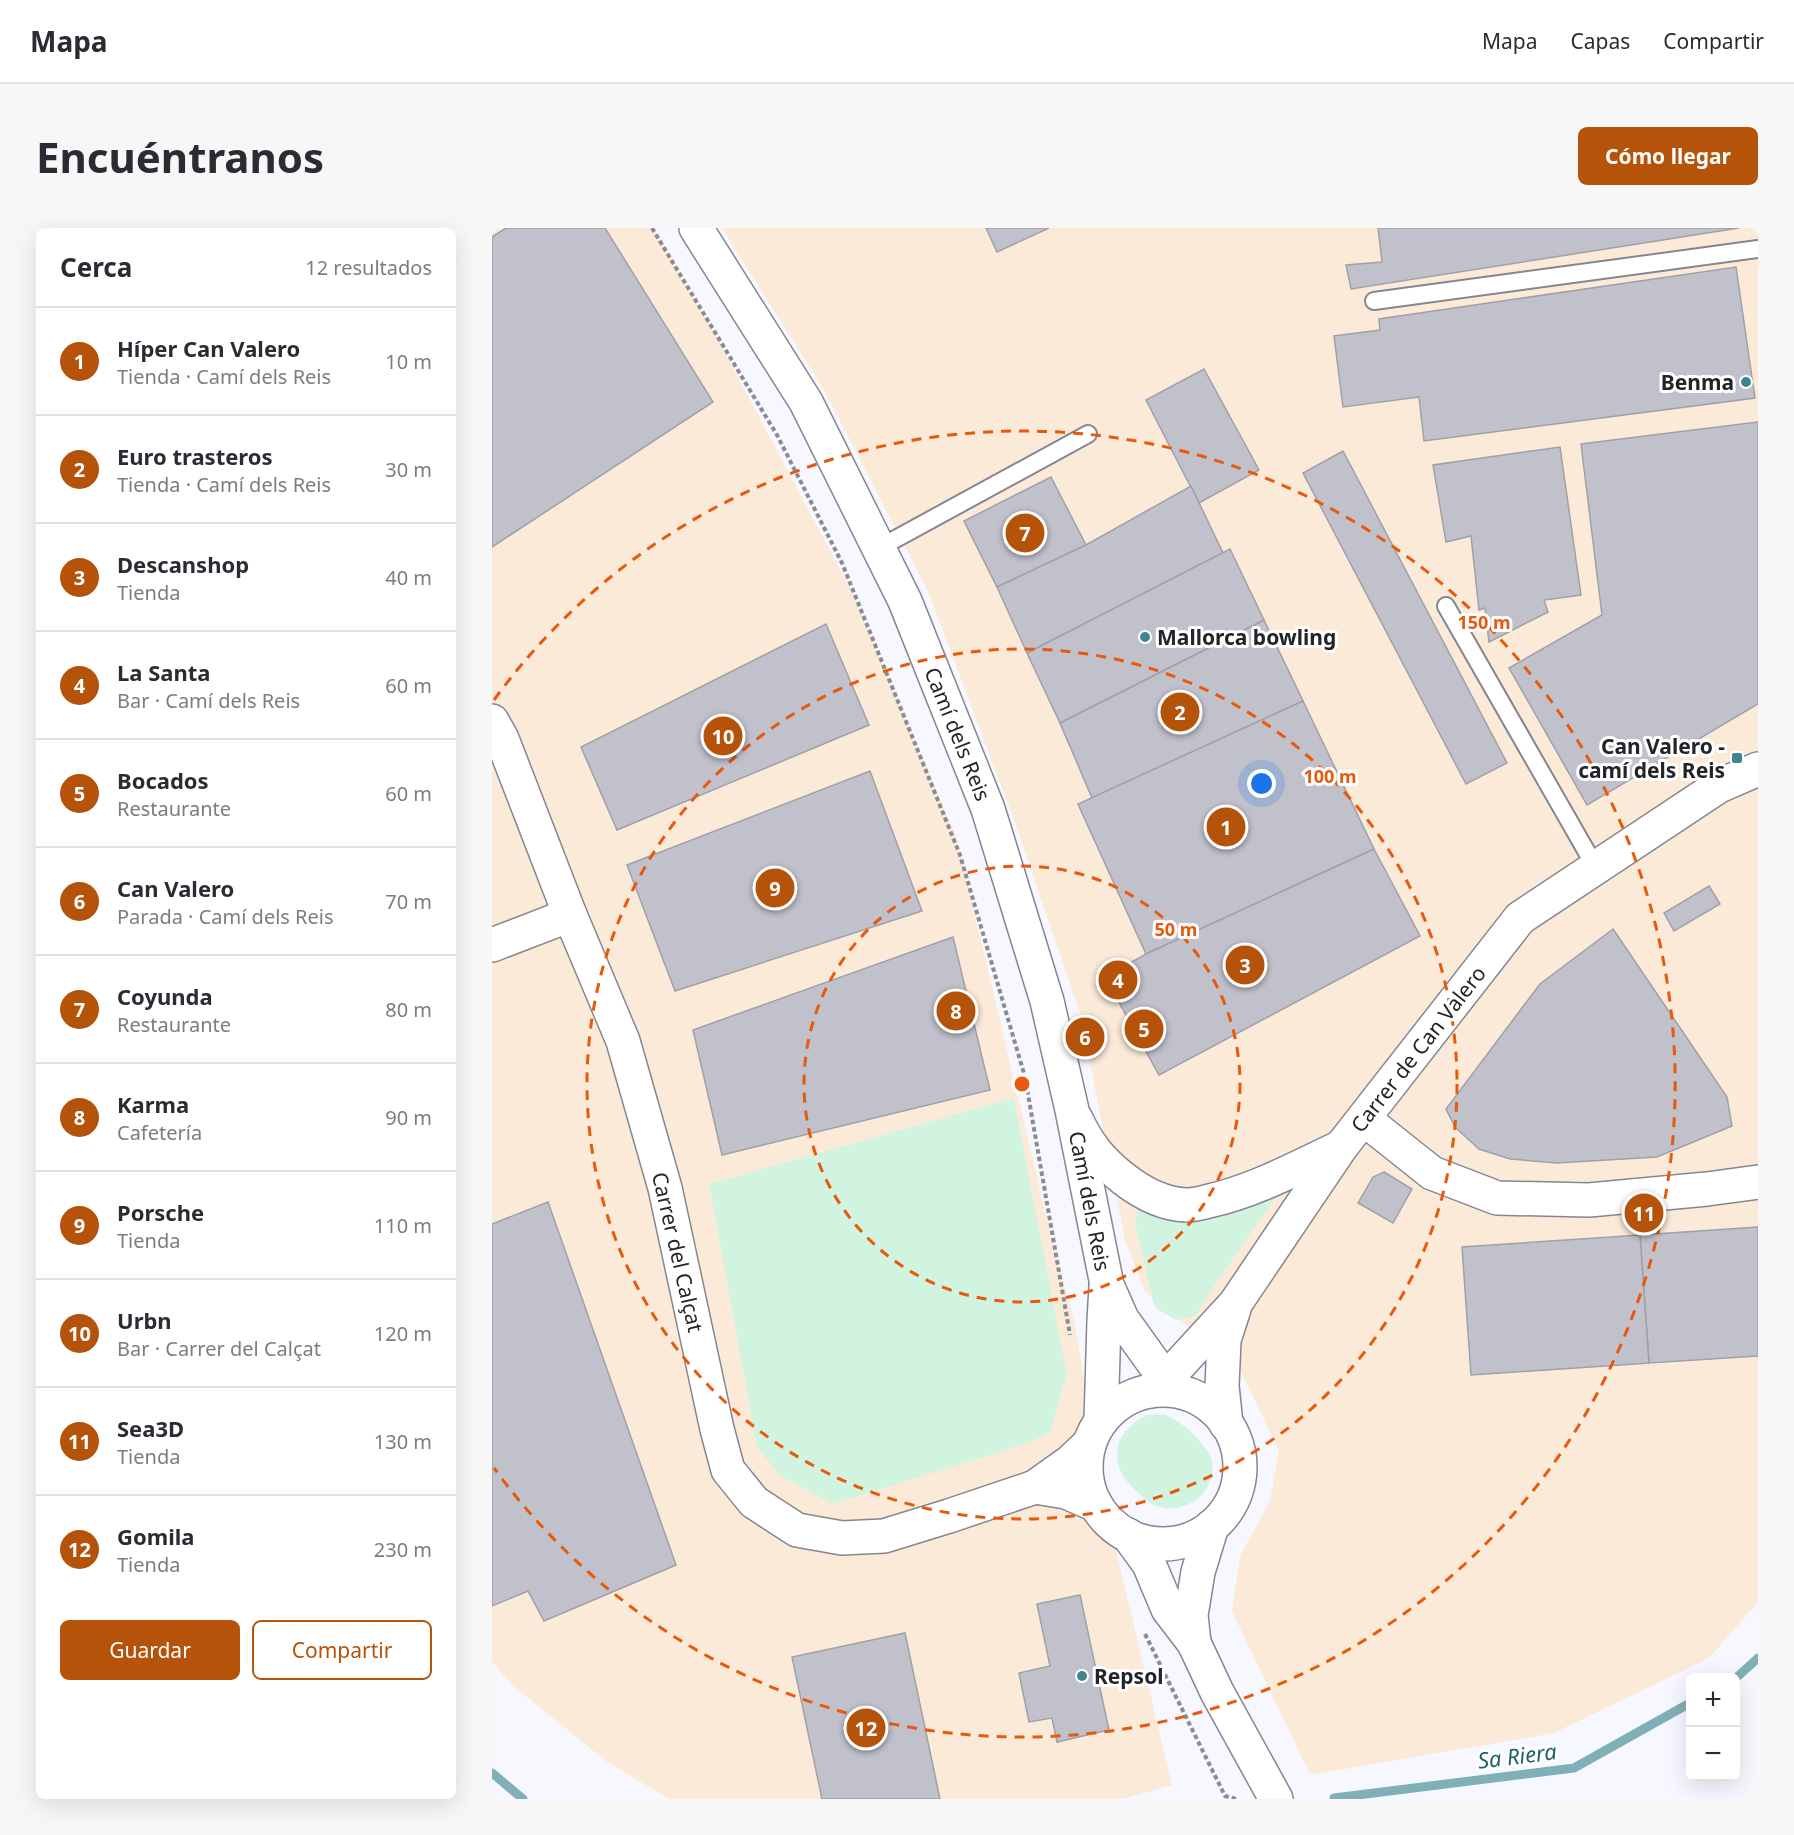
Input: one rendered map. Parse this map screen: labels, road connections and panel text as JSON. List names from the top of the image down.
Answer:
{
  "streets": {
    "street": ["Camí dels Reis", "Carrer de Can Valero", "Carrer del Calçat"]
  },
  "crossings": [
    ["Camí dels Reis", "Carrer de Can Valero"]
  ],
  "water": ["Sa Riera"],
  "places": {
    "other": ["Benma", "Mallorca bowling", "Repsol"],
    "transit": ["Can Valero - camí dels Reis"]
  },
  "page": {
    "header": "Mapa",
    "nav": ["Mapa", "Capas", "Compartir"],
    "buttons": [
      "Cómo llegar",
      ["Guardar", "Compartir"]
    ],
    "title": "Encuéntranos",
    "heading": ["Cerca", "12 resultados"],
    "list": [
      {
        "mark": "1",
        "name": "Híper Can Valero",
        "note": "Tienda · Camí dels Reis",
        "value": "10 m"
      },
      {
        "mark": "2",
        "name": "Euro trasteros",
        "note": "Tienda · Camí dels Reis",
        "value": "30 m"
      },
      {
        "mark": "3",
        "name": "Descanshop",
        "note": "Tienda",
        "value": "40 m"
      },
      {
        "mark": "4",
        "name": "La Santa",
        "note": "Bar · Camí dels Reis",
        "value": "60 m"
      },
      {
        "mark": "5",
        "name": "Bocados",
        "note": "Restaurante",
        "value": "60 m"
      },
      {
        "mark": "6",
        "name": "Can Valero",
        "note": "Parada · Camí dels Reis",
        "value": "70 m"
      },
      {
        "mark": "7",
        "name": "Coyunda",
        "note": "Restaurante",
        "value": "80 m"
      },
      {
        "mark": "8",
        "name": "Karma",
        "note": "Cafetería",
        "value": "90 m"
      },
      {
        "mark": "9",
        "name": "Porsche",
        "note": "Tienda",
        "value": "110 m"
      },
      {
        "mark": "10",
        "name": "Urbn",
        "note": "Bar · Carrer del Calçat",
        "value": "120 m"
      },
      {
        "mark": "11",
        "name": "Sea3D",
        "note": "Tienda",
        "value": "130 m"
      },
      {
        "mark": "12",
        "name": "Gomila",
        "note": "Tienda",
        "value": "230 m"
      }
    ],
    "pins": [
      "7",
      "2",
      "10",
      "1",
      "9",
      "3",
      "4",
      "8",
      "5",
      "6",
      "11",
      "12"
    ],
    "map_buttons": ["+", "−"]
  },
  "rings": ["150 m", "100 m", "50 m"]
}
